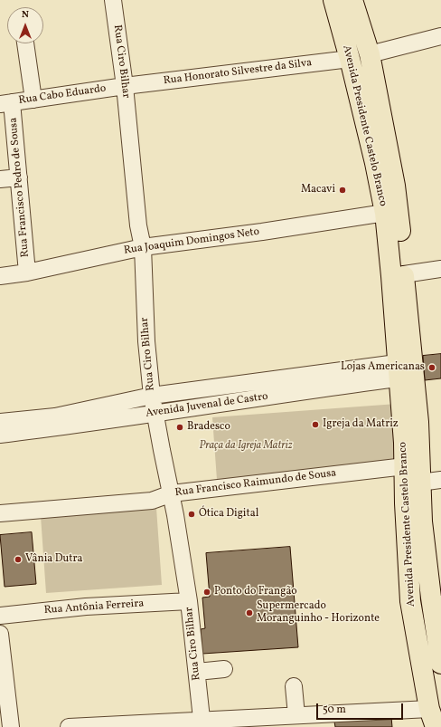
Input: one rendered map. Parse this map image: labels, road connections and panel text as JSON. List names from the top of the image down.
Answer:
{
  "streets": {
    "main road": ["Avenida Presidente Castelo Branco"],
    "street": [
      "Rua Ciro Bilhar",
      "Rua Honorato Silvestre da Silva",
      "Rua Cabo Eduardo",
      "Rua Francisco Pedro de Sousa",
      "Rua Joaquim Domingos Neto",
      "Avenida Juvenal de Castro",
      "Rua Francisco Raimundo de Sousa",
      "Rua Antônia Ferreira"
    ]
  },
  "crossings": [
    ["Rua Ciro Bilhar", "Rua Honorato Silvestre da Silva"],
    ["Rua Ciro Bilhar", "Rua Cabo Eduardo"],
    ["Rua Ciro Bilhar", "Rua Joaquim Domingos Neto"],
    ["Rua Ciro Bilhar", "Avenida Juvenal de Castro"],
    ["Rua Ciro Bilhar", "Rua Francisco Raimundo de Sousa"],
    ["Rua Ciro Bilhar", "Rua Antônia Ferreira"],
    ["Rua Honorato Silvestre da Silva", "Rua Cabo Eduardo"],
    ["Rua Honorato Silvestre da Silva", "Avenida Presidente Castelo Branco"],
    ["Rua Cabo Eduardo", "Rua Francisco Pedro de Sousa"],
    ["Avenida Presidente Castelo Branco", "Rua Joaquim Domingos Neto"],
    ["Avenida Presidente Castelo Branco", "Avenida Juvenal de Castro"],
    ["Avenida Presidente Castelo Branco", "Rua Francisco Raimundo de Sousa"],
    ["Rua Francisco Pedro de Sousa", "Rua Joaquim Domingos Neto"]
  ],
  "parks": ["Praça da Igreja Matriz"],
  "places": [
    "Macavi",
    "Lojas Americanas",
    "Igreja da Matriz",
    "Bradesco",
    "Ótica Digital",
    "Vânia Dutra",
    "Ponto do Frangão",
    "Supermercado Moranguinho - Horizonte"
  ],
  "scale_bar": "50 m",
  "north": "top"
}
